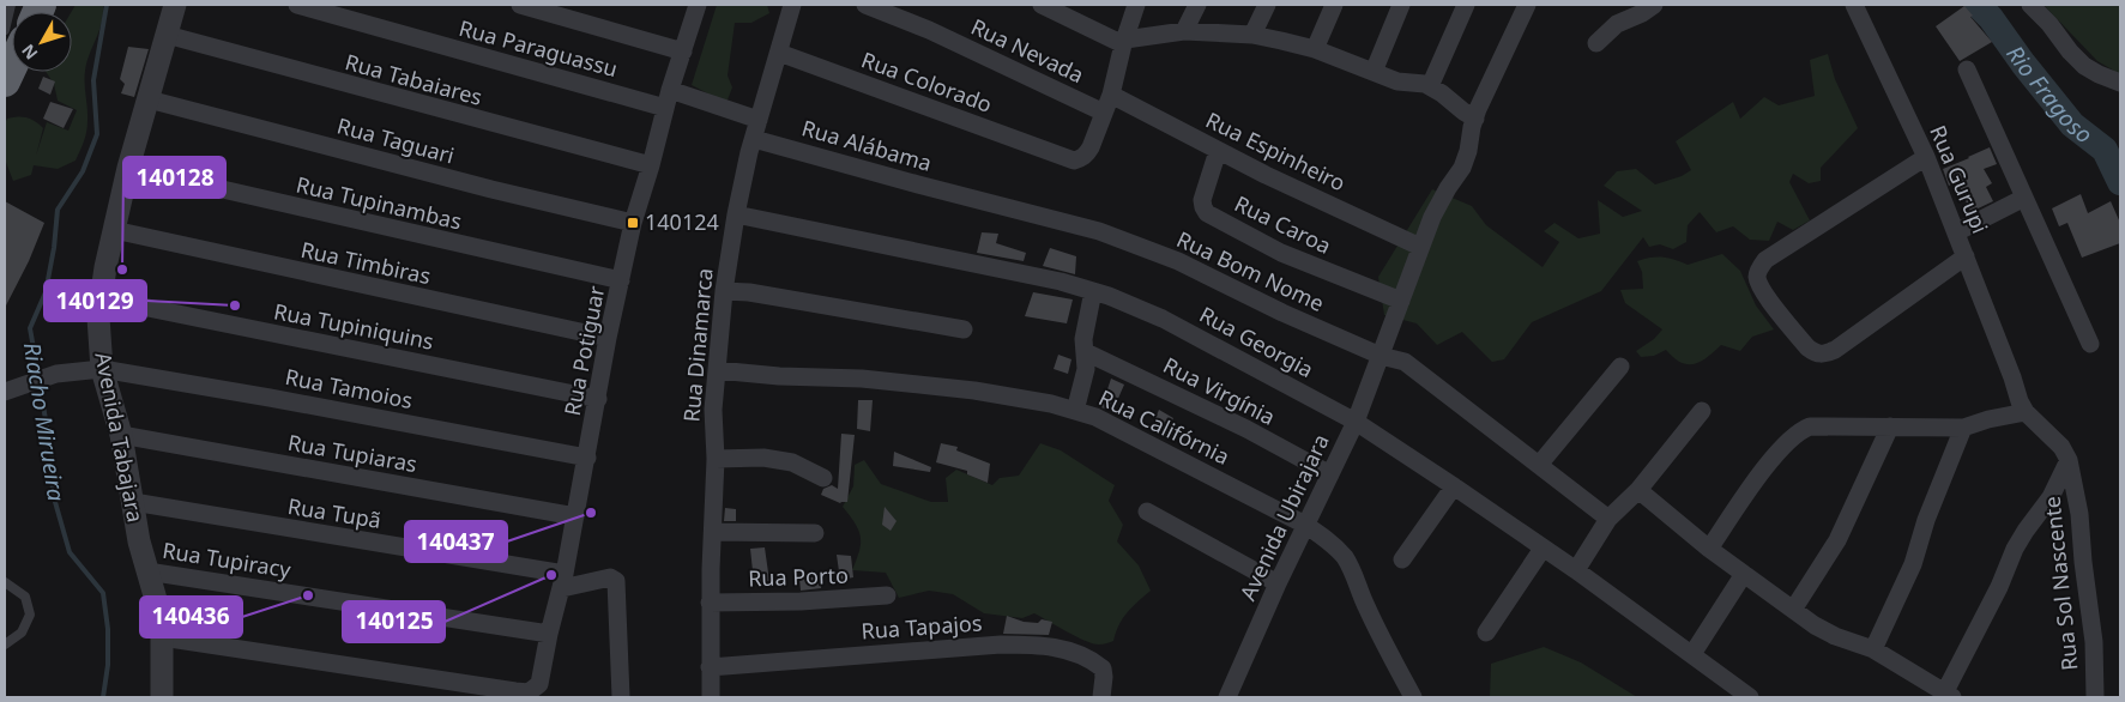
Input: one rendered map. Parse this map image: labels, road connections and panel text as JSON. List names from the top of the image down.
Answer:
{
  "streets": {
    "street": [
      "Rua Paraguassu",
      "Rua Nevada",
      "Rua Tabaiares",
      "Rua Colorado",
      "Rua Taguari",
      "Rua Alábama",
      "Rua Espinheiro",
      "Rua Gurupi",
      "Rua Tupinambas",
      "Rua Caroa",
      "Rua Timbiras",
      "Rua Bom Nome",
      "Rua Tupiniquins",
      "Rua Georgia",
      "Rua Dinamarca",
      "Rua Potiguar",
      "Rua Tamoios",
      "Rua Virgínia",
      "Rua Califórnia",
      "Avenida Tabajara",
      "Rua Tupiaras",
      "Rua Tupã",
      "Avenida Ubirajara",
      "Rua Tupiracy",
      "Rua Porto",
      "Rua Sol Nascente",
      "Rua Tapajos"
    ]
  },
  "crossings": [
    ["Rua Paraguassu", "Rua Dinamarca"],
    ["Rua Paraguassu", "Rua Potiguar"],
    ["Rua Nevada", "Rua Colorado"],
    ["Rua Tabaiares", "Rua Potiguar"],
    ["Rua Tabaiares", "Avenida Tabajara"],
    ["Rua Colorado", "Rua Dinamarca"],
    ["Rua Taguari", "Rua Potiguar"],
    ["Rua Taguari", "Avenida Tabajara"],
    ["Rua Alábama", "Rua Bom Nome"],
    ["Rua Alábama", "Rua Dinamarca"],
    ["Rua Espinheiro", "Rua Caroa"],
    ["Rua Espinheiro", "Avenida Ubirajara"],
    ["Rua Gurupi", "Rua Sol Nascente"],
    ["Rua Tupinambas", "Rua Potiguar"],
    ["Rua Tupinambas", "Avenida Tabajara"],
    ["Rua Caroa", "Avenida Ubirajara"],
    ["Rua Timbiras", "Rua Potiguar"],
    ["Rua Timbiras", "Avenida Tabajara"],
    ["Rua Bom Nome", "Avenida Ubirajara"],
    ["Rua Tupiniquins", "Rua Potiguar"],
    ["Rua Tupiniquins", "Avenida Tabajara"],
    ["Rua Georgia", "Rua Dinamarca"],
    ["Rua Georgia", "Avenida Ubirajara"],
    ["Rua Dinamarca", "Rua Califórnia"],
    ["Rua Dinamarca", "Rua Porto"],
    ["Rua Dinamarca", "Rua Tapajos"],
    ["Rua Potiguar", "Rua Tamoios"],
    ["Rua Potiguar", "Avenida Tabajara"],
    ["Rua Potiguar", "Rua Tupiaras"],
    ["Rua Potiguar", "Rua Tupã"],
    ["Rua Potiguar", "Rua Tupiracy"],
    ["Rua Tamoios", "Avenida Tabajara"],
    ["Rua Virgínia", "Avenida Ubirajara"],
    ["Rua Califórnia", "Avenida Ubirajara"],
    ["Avenida Tabajara", "Rua Tupiaras"],
    ["Avenida Tabajara", "Rua Tupã"],
    ["Avenida Tabajara", "Rua Tupiracy"]
  ],
  "water": ["Rio Fragoso", "Riacho Mirueira"],
  "places": {
    "transit": ["140124"],
    "other": [
      "140128",
      "140129",
      "140437",
      "140125",
      "140436"
    ]
  },
  "north": "bottom left"
}
